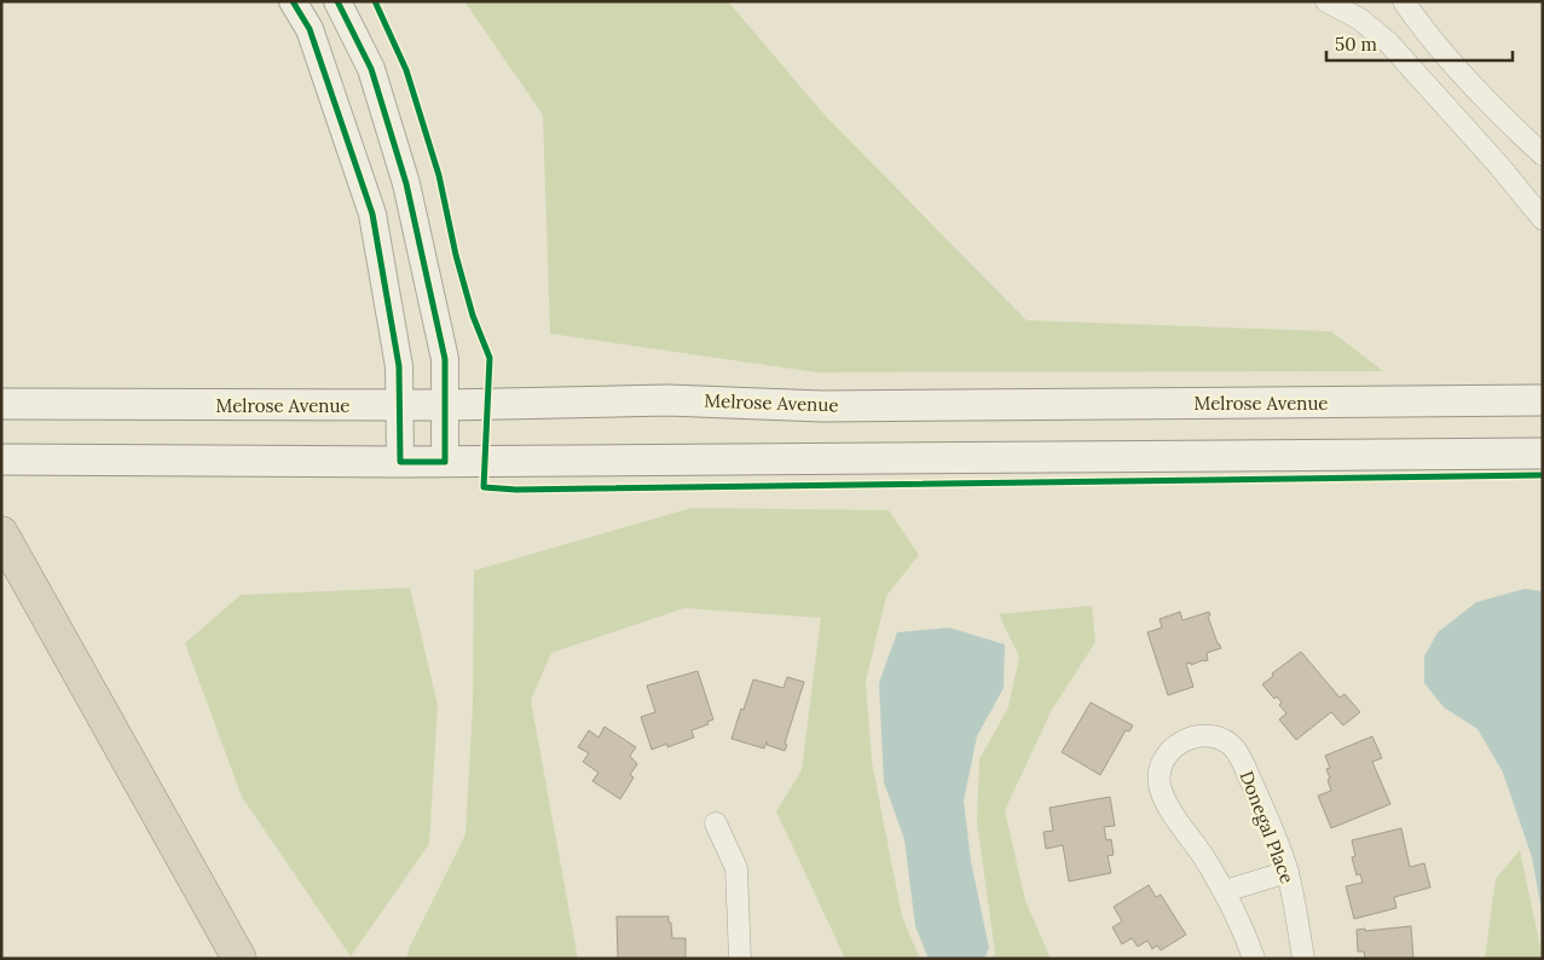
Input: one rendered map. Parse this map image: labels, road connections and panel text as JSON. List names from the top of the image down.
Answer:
{
  "streets": {
    "main road": ["Melrose Avenue"],
    "street": ["Donegal Place"]
  },
  "scale_bar": "50 m"
}
